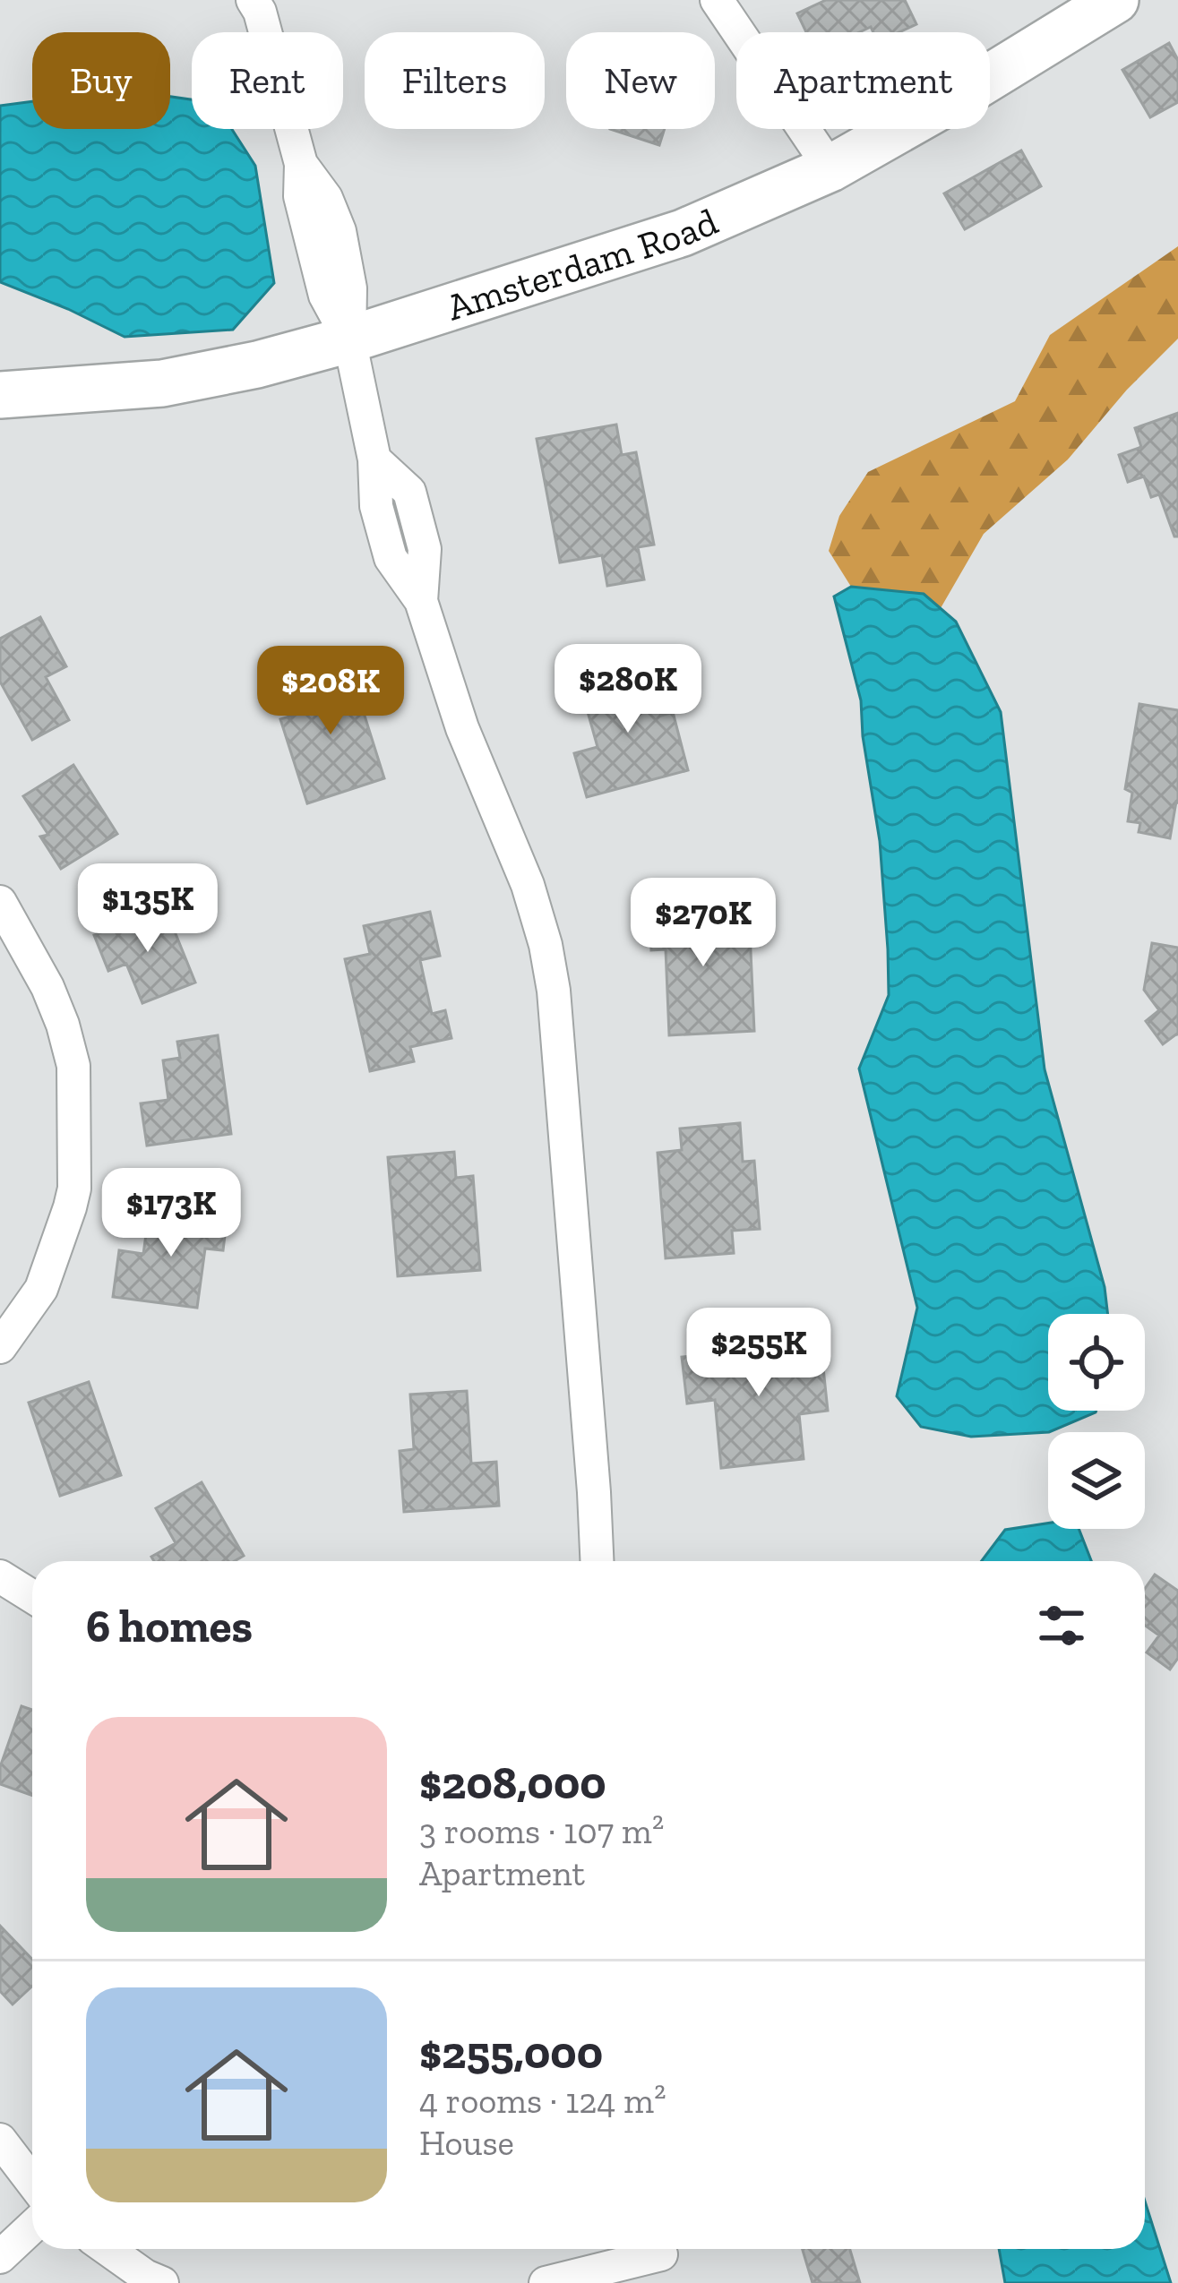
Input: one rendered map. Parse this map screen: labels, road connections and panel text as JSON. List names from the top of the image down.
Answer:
{
  "streets": {
    "street": ["Amsterdam Road"]
  },
  "page": {
    "chip": [
      "Buy",
      "Rent",
      "Filters",
      "New",
      "Apartment"
    ],
    "price": [
      "$280K",
      "$208K",
      "$135K",
      "$270K",
      "$173K",
      "$255K"
    ],
    "heading": "6 homes",
    "list": [
      {
        "name": "$208,000",
        "note": "3 rooms · 107 m² · Apartment"
      },
      {
        "name": "$255,000",
        "note": "4 rooms · 124 m² · House"
      }
    ]
  }
}
